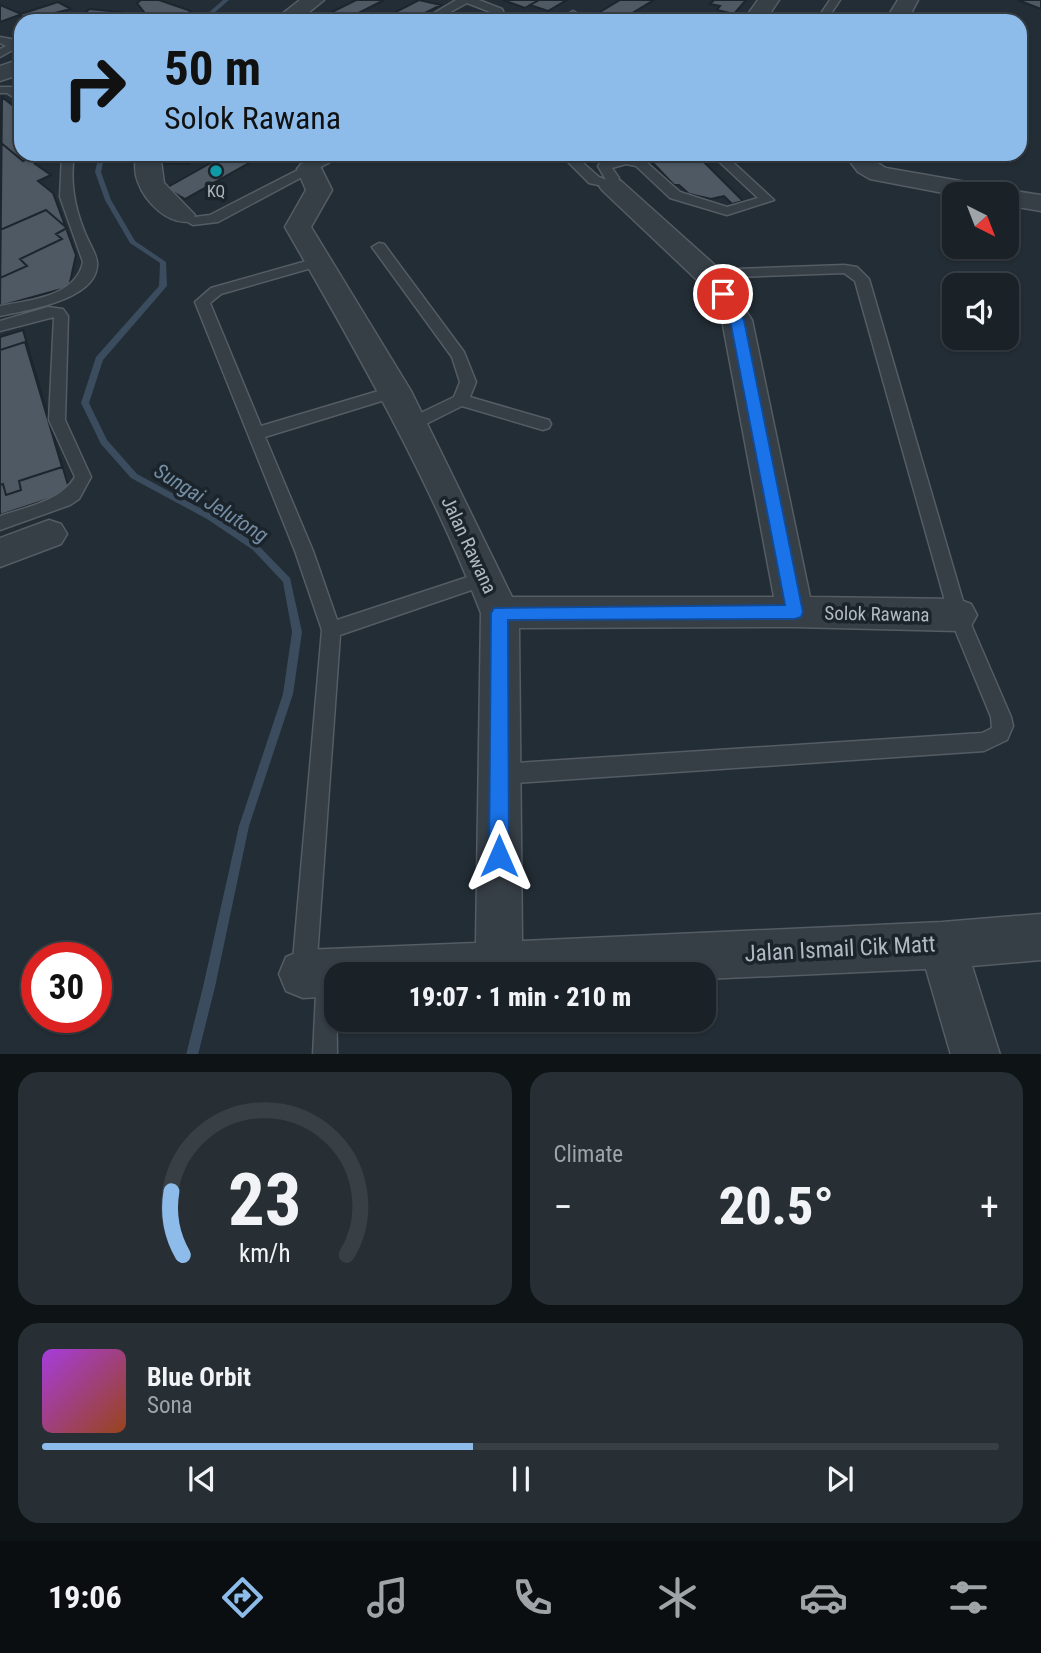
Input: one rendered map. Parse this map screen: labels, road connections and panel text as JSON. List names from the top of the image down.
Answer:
{
  "streets": {
    "street": ["Jalan Rawana", "Solok Rawana", "Jalan Ismail Cik Matt"]
  },
  "crossings": [
    ["Jalan Rawana", "Solok Rawana"]
  ],
  "water": ["Sungai Jelutong"],
  "places": ["KQ"],
  "north": "bottom right",
  "page": {
    "turn": ["50 m", "Solok Rawana"],
    "limit": "30",
    "trip": "19:07 · 1 min · 210 m",
    "tile": "Climate",
    "heat": ["−", "20.5°", "+"],
    "song": ["Blue Orbit", "Sona"],
    "tabs": "19:06",
    "gauge": ["23", "km/h"]
  }
}
